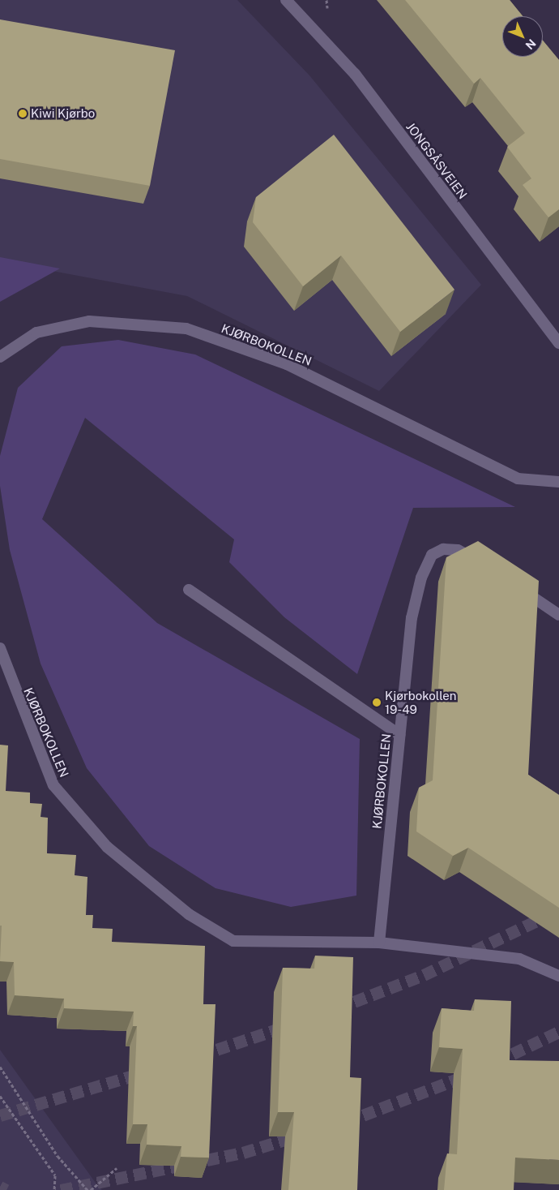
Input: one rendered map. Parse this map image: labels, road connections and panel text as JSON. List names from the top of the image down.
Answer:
{
  "streets": {
    "street": ["JONGSÅSVEIEN", "KJØRBOKOLLEN"]
  },
  "places": ["Kiwi Kjørbo", "Kjørbokollen 19-49"],
  "north": "bottom right"
}
